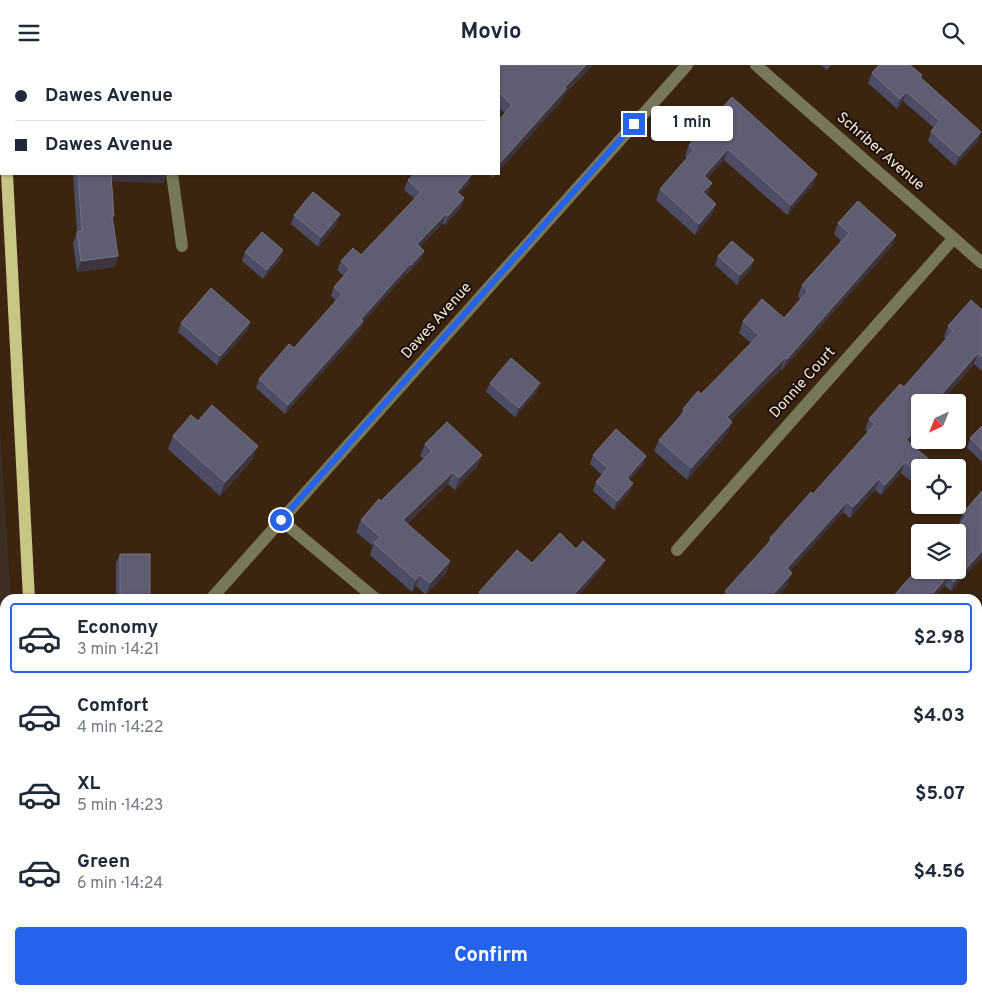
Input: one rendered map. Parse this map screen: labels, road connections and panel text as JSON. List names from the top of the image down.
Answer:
{
  "streets": {
    "street": ["Schriber Avenue", "Dawes Avenue", "Donnie Court"]
  },
  "crossings": [
    ["Schriber Avenue", "Donnie Court"]
  ],
  "north": "bottom left",
  "page": {
    "header": "Movio",
    "banner": ["Dawes Avenue", "Dawes Avenue"],
    "bubble": "1 min",
    "list": [
      {
        "name": "Economy",
        "note": "3 min · 14:21",
        "value": "$2.98"
      },
      {
        "name": "Comfort",
        "note": "4 min · 14:22",
        "value": "$4.03"
      },
      {
        "name": "XL",
        "note": "5 min · 14:23",
        "value": "$5.07"
      },
      {
        "name": "Green",
        "note": "6 min · 14:24",
        "value": "$4.56"
      }
    ],
    "buttons": "Confirm"
  }
}
